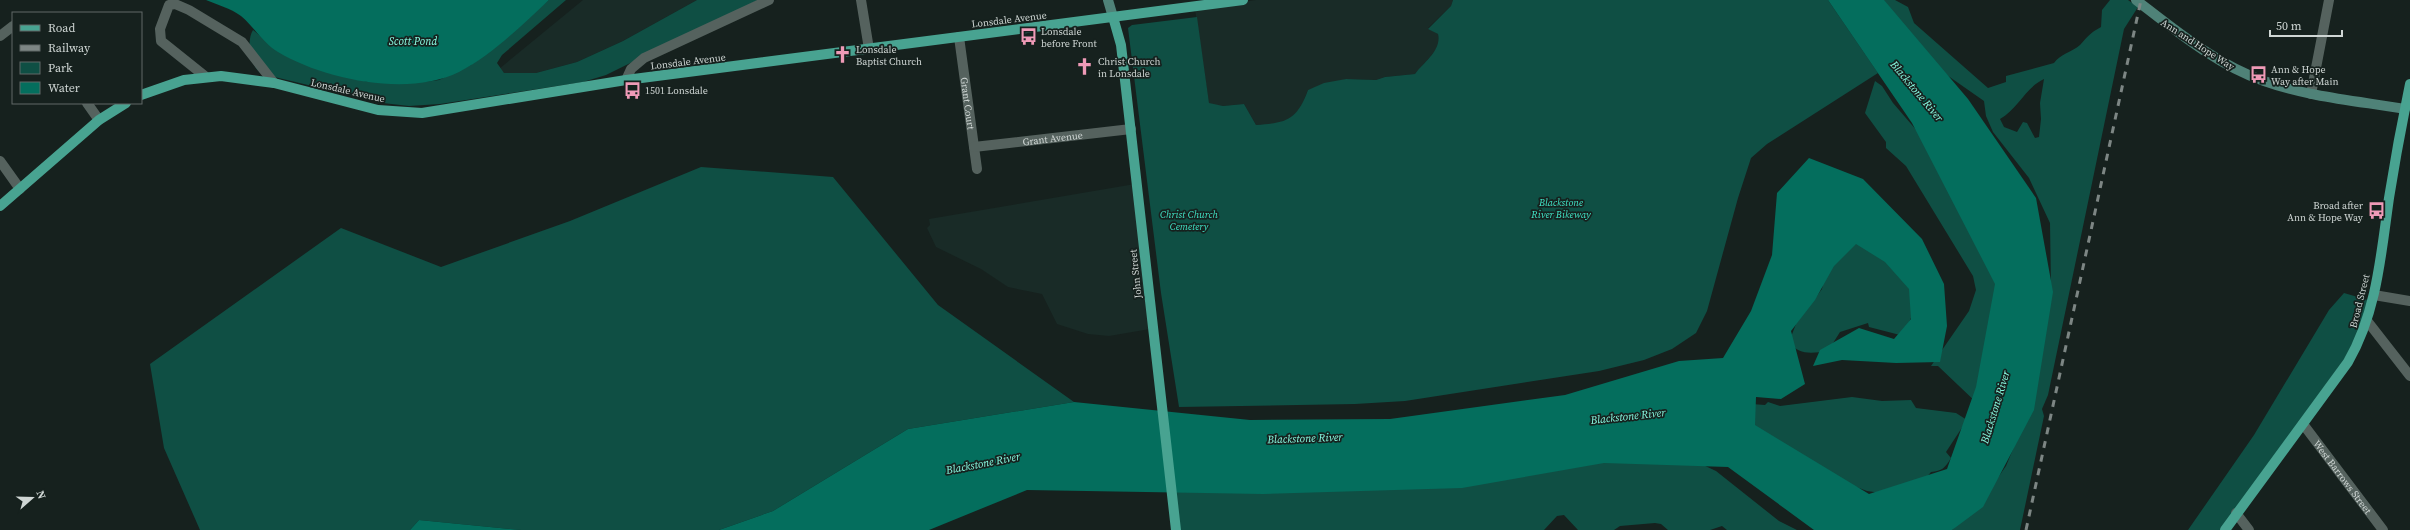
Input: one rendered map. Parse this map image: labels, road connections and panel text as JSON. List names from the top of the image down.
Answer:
{
  "streets": {
    "main road": [
      "Lonsdale Avenue",
      "Ann and Hope Way",
      "John Street",
      "Broad Street"
    ],
    "street": ["Grant Court", "Grant Avenue", "West Barrows Street"]
  },
  "crossings": [
    ["Lonsdale Avenue", "Grant Court"],
    ["Lonsdale Avenue", "John Street"],
    ["Ann and Hope Way", "Broad Street"],
    ["Grant Court", "Grant Avenue"],
    ["Grant Avenue", "John Street"],
    ["Broad Street", "West Barrows Street"]
  ],
  "water": ["Scott Pond", "Blackstone River"],
  "parks": ["Blackstone River Bikeway", "Christ Church Cemetery"],
  "places": {
    "bus stop": [
      "Lonsdale before Front",
      "Ann & Hope Way after Main",
      "1501 Lonsdale",
      "Broad after Ann & Hope Way"
    ],
    "church": ["Lonsdale Baptist Church", "Christ Church in Lonsdale"]
  },
  "legend": [
    "Road",
    "Railway",
    "Park",
    "Water"
  ],
  "scale_bar": "50 m",
  "north": "right"
}
